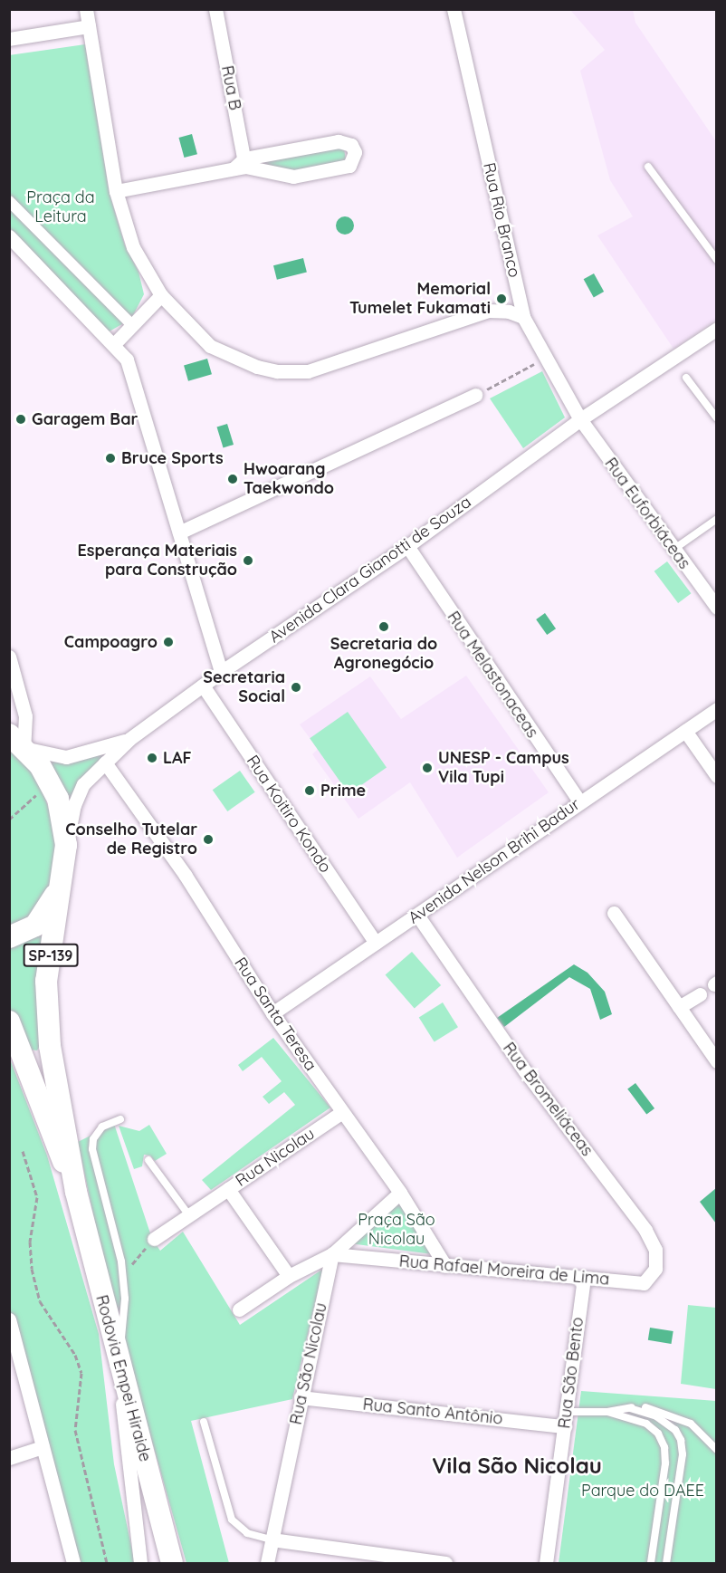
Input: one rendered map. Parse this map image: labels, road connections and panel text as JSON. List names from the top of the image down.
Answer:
{
  "streets": {
    "main road": ["SP-139", "Rodovia Empei Hiraide"],
    "street": [
      "Rua B",
      "Rua Rio Branco",
      "Rua Euforbiáceas",
      "Avenida Clara Gianotti de Souza",
      "Rua Melastonaceas",
      "Rua Koitiro Kondo",
      "Avenida Nelson Brihi Badur",
      "Rua Santa Teresa",
      "Rua Bromeliáceas",
      "Rua Nicolau",
      "Rua Rafael Moreira de Lima",
      "Rua São Nicolau",
      "Rua São Bento",
      "Rua Santo Antônio"
    ]
  },
  "crossings": [
    ["Rua Rio Branco", "Rua Euforbiáceas"],
    ["Rua Rio Branco", "Avenida Clara Gianotti de Souza"],
    ["Rua Euforbiáceas", "Avenida Clara Gianotti de Souza"],
    ["Avenida Clara Gianotti de Souza", "Rua Melastonaceas"],
    ["Avenida Clara Gianotti de Souza", "Rua Koitiro Kondo"],
    ["Avenida Clara Gianotti de Souza", "Rua Santa Teresa"],
    ["Avenida Clara Gianotti de Souza", "Rodovia Empei Hiraide"],
    ["Rua Melastonaceas", "Avenida Nelson Brihi Badur"],
    ["Rua Koitiro Kondo", "Avenida Nelson Brihi Badur"],
    ["Avenida Nelson Brihi Badur", "Rua Santa Teresa"],
    ["Avenida Nelson Brihi Badur", "Rua Bromeliáceas"],
    ["Rua Santa Teresa", "Rua Nicolau"],
    ["Rua Santa Teresa", "Rua Rafael Moreira de Lima"],
    ["Rua Bromeliáceas", "Rua Rafael Moreira de Lima"],
    ["Rua Rafael Moreira de Lima", "Rua São Nicolau"],
    ["Rua Rafael Moreira de Lima", "Rua São Bento"],
    ["Rua São Nicolau", "Rua Santo Antônio"],
    ["Rua São Bento", "Rua Santo Antônio"]
  ],
  "districts": ["Vila São Nicolau"],
  "parks": ["Praça da Leitura", "Praça São Nicolau", "Parque do DAEE"],
  "places": [
    "Memorial Tumelet Fukamati",
    "Garagem Bar",
    "Bruce Sports",
    "Hwoarang Taekwondo",
    "Esperança Materiais para Construção",
    "Secretaria do Agronegócio",
    "Campoagro",
    "Secretaria Social",
    "LAF",
    "UNESP - Campus Vila Tupi",
    "Prime",
    "Conselho Tutelar de Registro"
  ]
}
